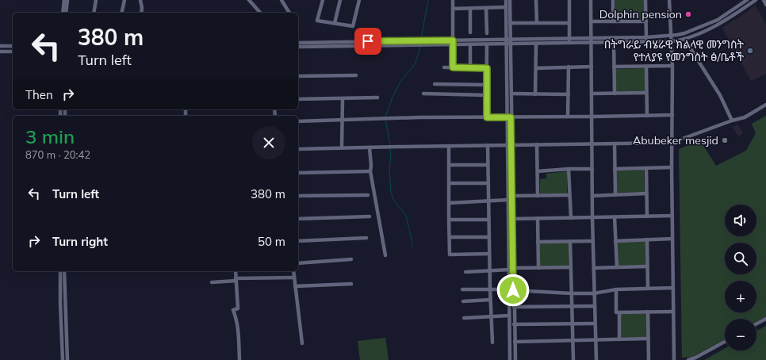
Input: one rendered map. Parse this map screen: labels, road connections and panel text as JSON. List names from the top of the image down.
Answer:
{
  "places": ["Dolphin pension", "በትግራይ ብሄራዊ ክልላዊ መንግስት የተለያዩ የመንግስት ፅ/ቤቶች", "Abubeker mesjid"],
  "page": {
    "turn": ["380 m", "Turn left"],
    "then": "Then",
    "heading": ["3 min", "870 m · 20:42"],
    "list": [
      {
        "name": "Turn left",
        "value": "380 m"
      },
      {
        "name": "Turn right",
        "value": "50 m"
      }
    ],
    "map_buttons": ["+", "−"]
  }
}
